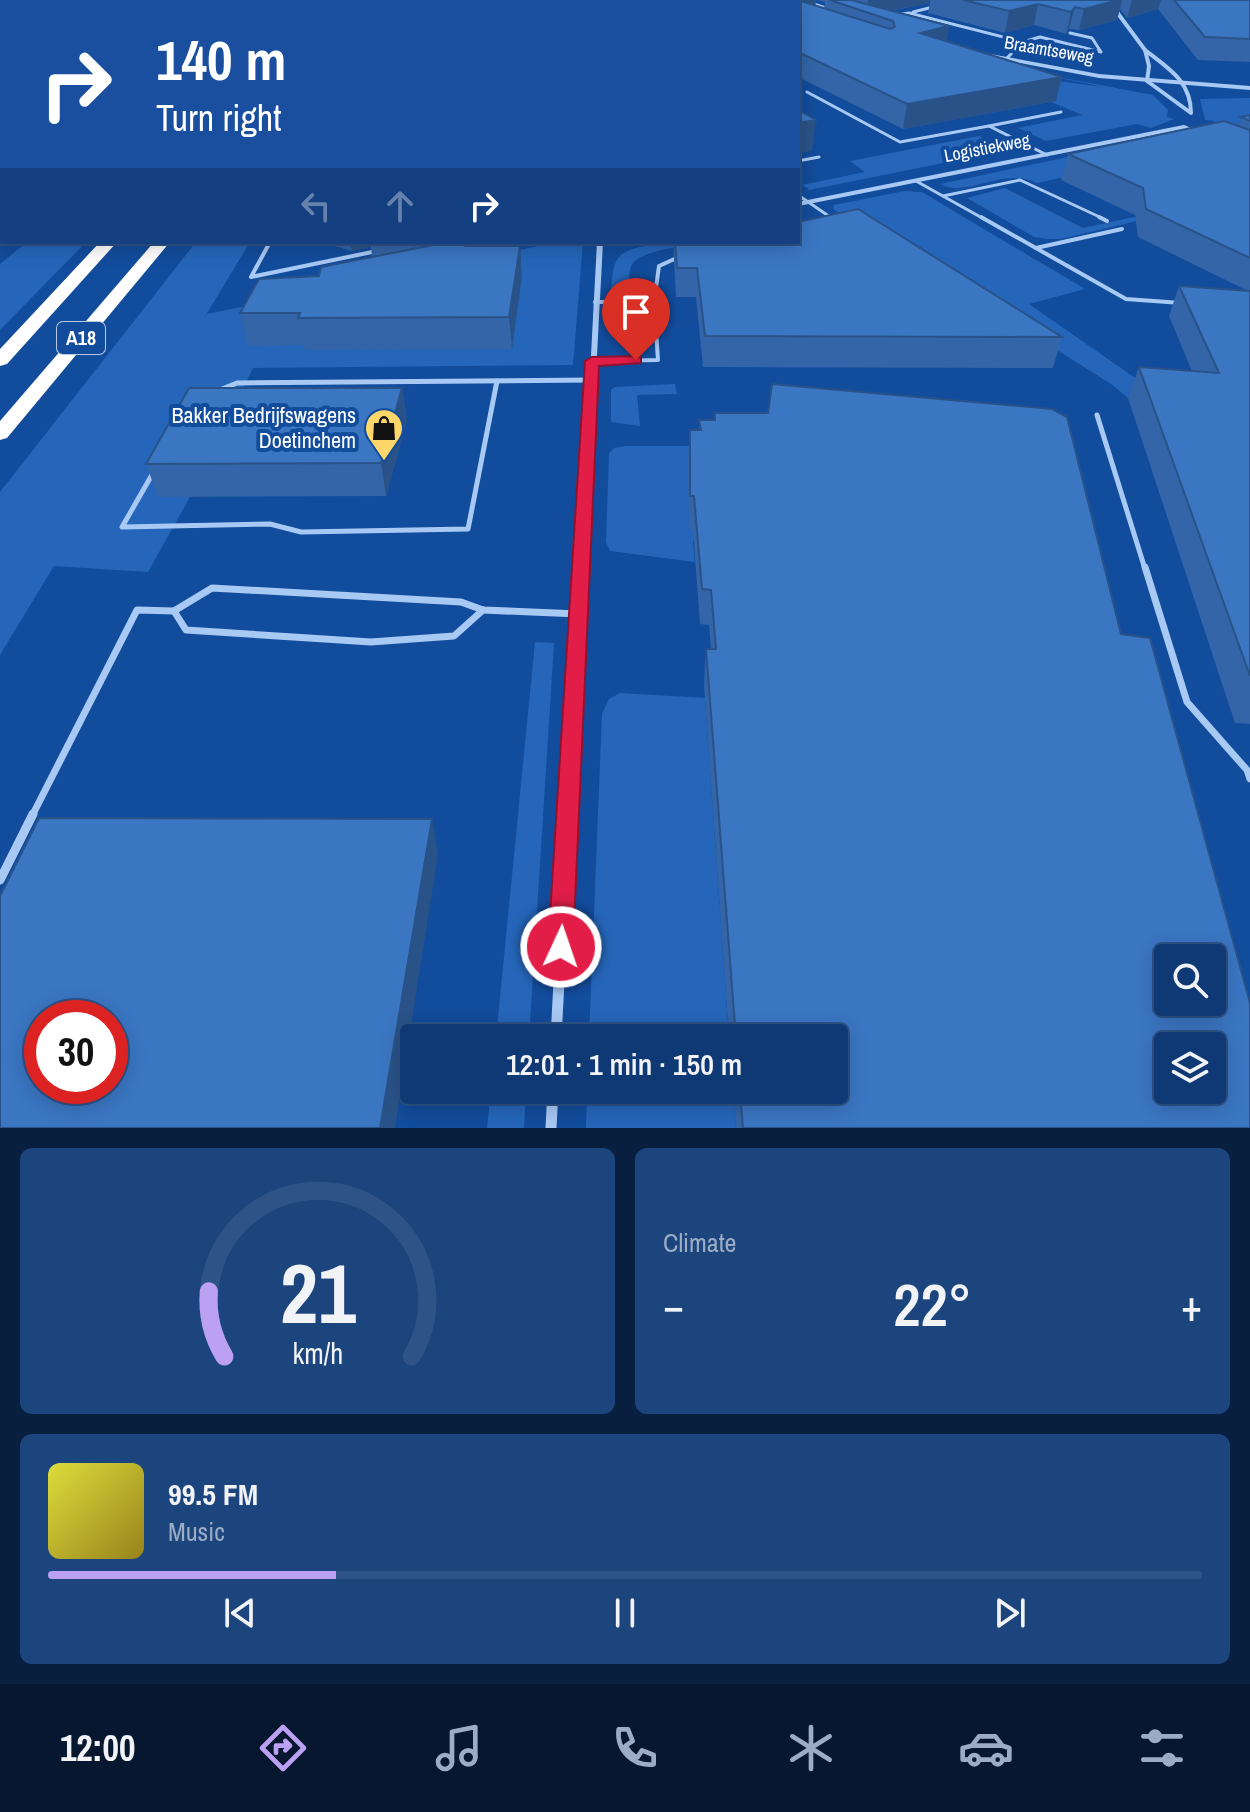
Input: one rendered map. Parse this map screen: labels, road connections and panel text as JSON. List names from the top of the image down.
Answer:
{
  "streets": {
    "highway": ["A18"],
    "street": ["Braamtseweg", "Logistiekweg"]
  },
  "places": {
    "shop": ["Bakker Bedrijfswagens Doetinchem"]
  },
  "page": {
    "turn": ["140 m", "Turn right"],
    "limit": "30",
    "trip": "12:01 · 1 min · 150 m",
    "tile": "Climate",
    "heat": ["−", "22°", "+"],
    "song": ["99.5 FM", "Music"],
    "tabs": "12:00",
    "gauge": ["21", "km/h"]
  }
}
